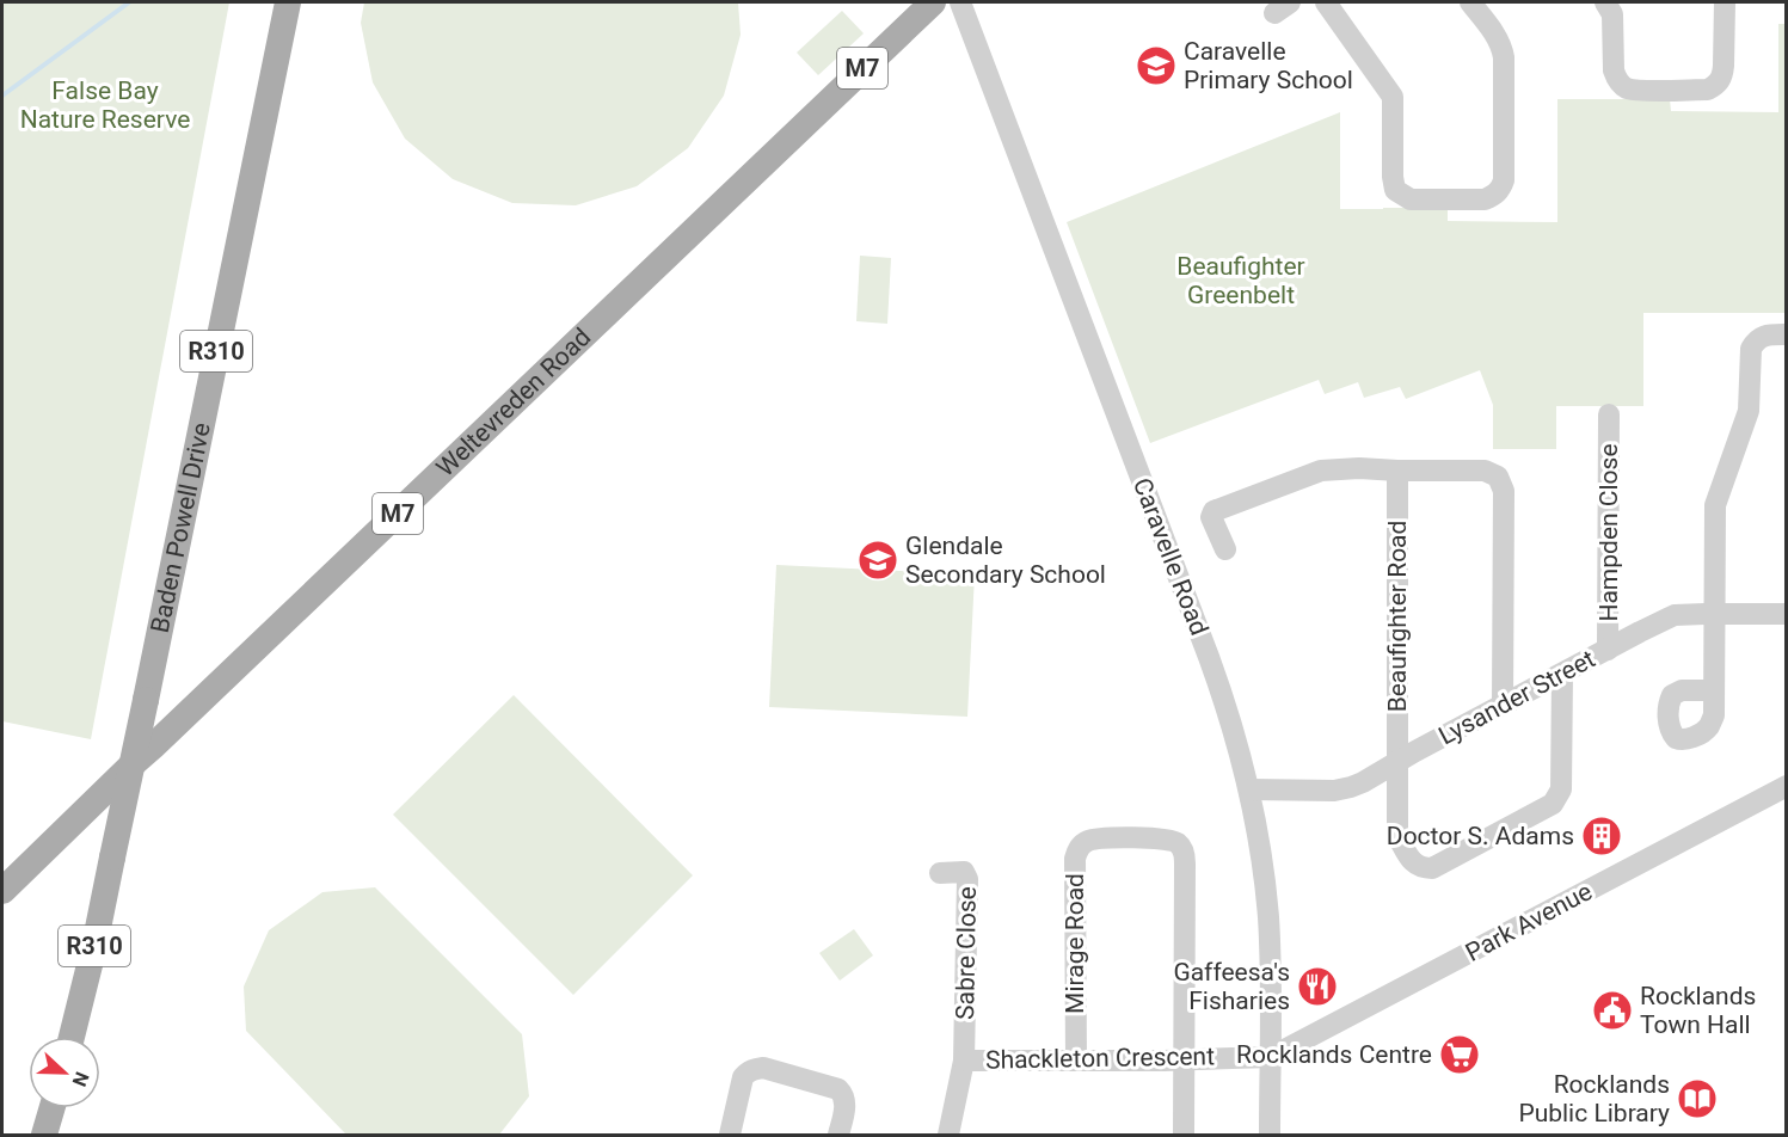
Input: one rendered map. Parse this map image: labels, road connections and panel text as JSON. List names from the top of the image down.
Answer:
{
  "streets": {
    "main road": [
      "M7",
      "R310",
      "Weltevreden Road",
      "Baden Powell Drive"
    ],
    "street": [
      "Hampden Close",
      "Caravelle Road",
      "Beaufighter Road",
      "Lysander Street",
      "Park Avenue",
      "Mirage Road",
      "Sabre Close",
      "Shackleton Crescent"
    ]
  },
  "crossings": [
    ["Hampden Close", "Lysander Street"],
    ["Caravelle Road", "Lysander Street"],
    ["Caravelle Road", "Park Avenue"],
    ["Caravelle Road", "Shackleton Crescent"],
    ["Beaufighter Road", "Lysander Street"],
    ["Park Avenue", "Shackleton Crescent"],
    ["Mirage Road", "Shackleton Crescent"],
    ["Sabre Close", "Shackleton Crescent"]
  ],
  "parks": ["False Bay Nature Reserve", "Beaufighter Greenbelt"],
  "places": {
    "school or university": ["Caravelle Primary School", "Glendale Secondary School"],
    "building": ["Doctor S. Adams"],
    "restaurant": ["Gaffeesa's Fisharies"],
    "public building": ["Rocklands Town Hall"],
    "supermarket": ["Rocklands Centre"],
    "library": ["Rocklands Public Library"]
  },
  "north": "right"
}
